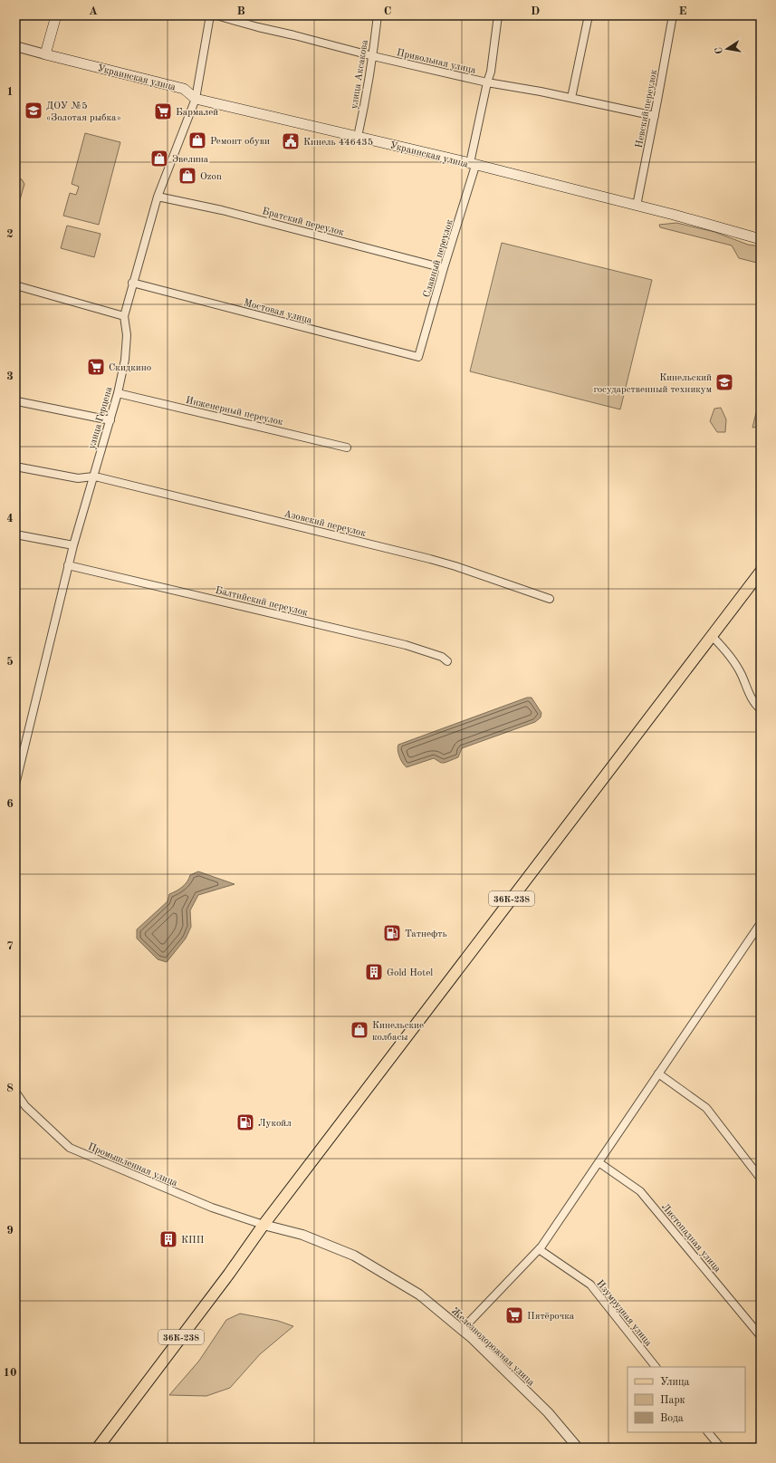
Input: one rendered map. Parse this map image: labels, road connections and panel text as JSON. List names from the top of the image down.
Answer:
{
  "streets": {
    "main road": ["Украинская улица", "36К-238"],
    "street": [
      "Привольная улица",
      "улица Аксакова",
      "Невский переулок",
      "Братский переулок",
      "Славный переулок",
      "Мостовая улица",
      "Инженерный переулок",
      "улица Герцена",
      "Азовский переулок",
      "Балтийский переулок",
      "Промышленная улица",
      "Листопадная улица",
      "Изумрудная улица",
      "Железнодорожная улица"
    ]
  },
  "crossings": [
    ["Привольная улица", "улица Аксакова"],
    ["Привольная улица", "Невский переулок"],
    ["Привольная улица", "Славный переулок"],
    ["улица Аксакова", "Украинская улица"],
    ["Украинская улица", "Невский переулок"],
    ["Украинская улица", "Славный переулок"],
    ["Украинская улица", "улица Герцена"],
    ["Братский переулок", "Славный переулок"],
    ["Братский переулок", "улица Герцена"],
    ["Славный переулок", "Мостовая улица"],
    ["Мостовая улица", "улица Герцена"],
    ["Инженерный переулок", "улица Герцена"],
    ["улица Герцена", "Азовский переулок"],
    ["улица Герцена", "Балтийский переулок"],
    ["36К-238", "Промышленная улица"],
    ["36К-238", "Железнодорожная улица"],
    ["Промышленная улица", "Железнодорожная улица"]
  ],
  "places": {
    "school or university": ["ДОУ №5 «Золотая рыбка»", "Кинельский государственный техникум"],
    "supermarket": ["Бармалей", "Скидкино", "Пятёрочка"],
    "shop": [
      "Ремонт обуви",
      "Эвелина",
      "Ozon",
      "Кинельские колбасы"
    ],
    "public building": ["Кинель 446435"],
    "fuel station": ["Татнефть", "Лукойл"],
    "building": ["Gold Hotel", "КПП"]
  },
  "legend": ["Улица", "Парк", "Вода"],
  "north": "left",
  "grid": {
    "columns": [
      "A",
      "B",
      "C",
      "D",
      "E"
    ],
    "rows": [
      "1",
      "2",
      "3",
      "4",
      "5",
      "6",
      "7",
      "8",
      "9",
      "10"
    ]
  }
}
